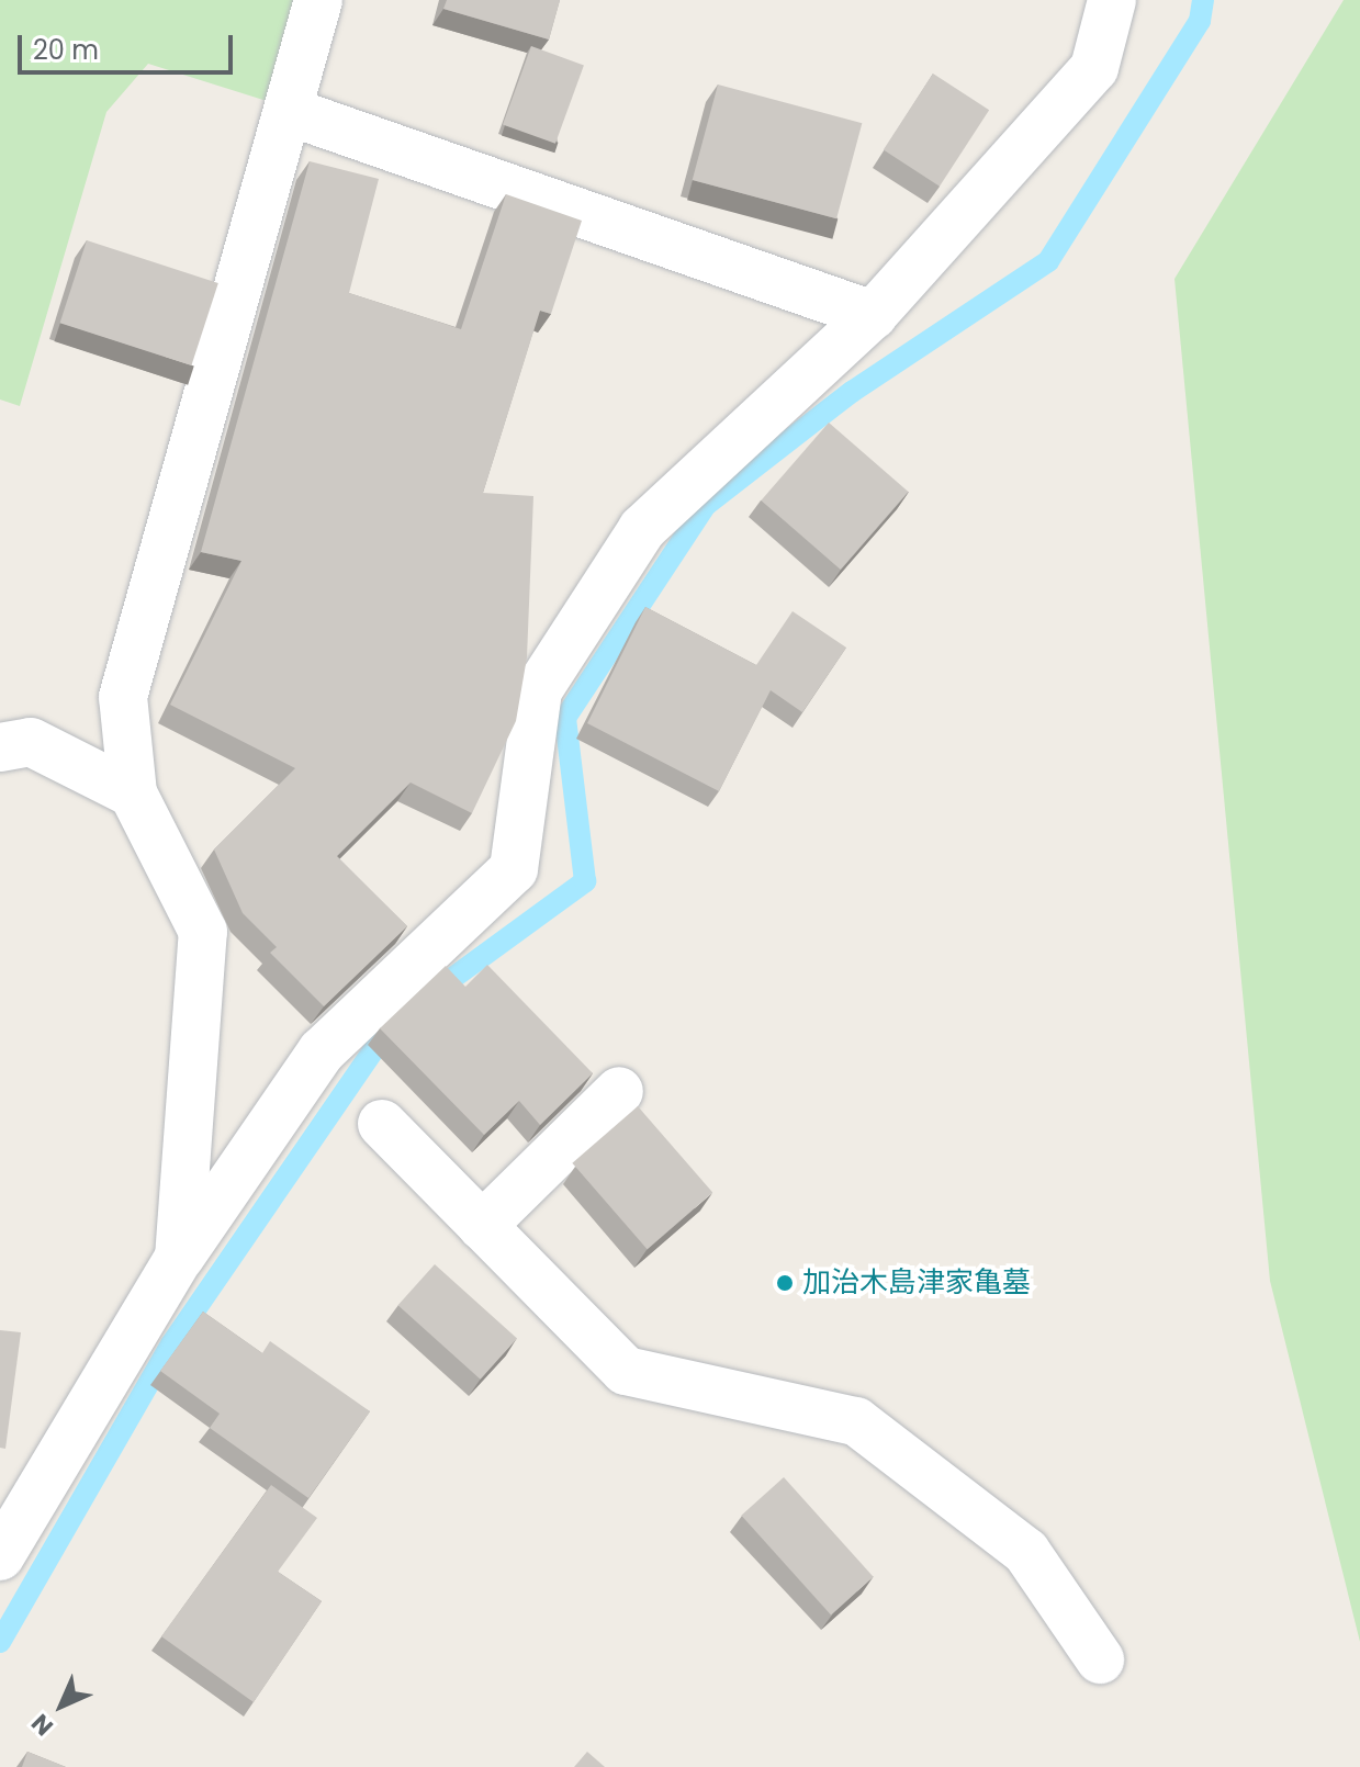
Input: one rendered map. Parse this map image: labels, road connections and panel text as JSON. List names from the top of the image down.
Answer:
{
  "places": ["加治木島津家亀墓"],
  "scale_bar": "20 m",
  "north": "bottom left"
}
